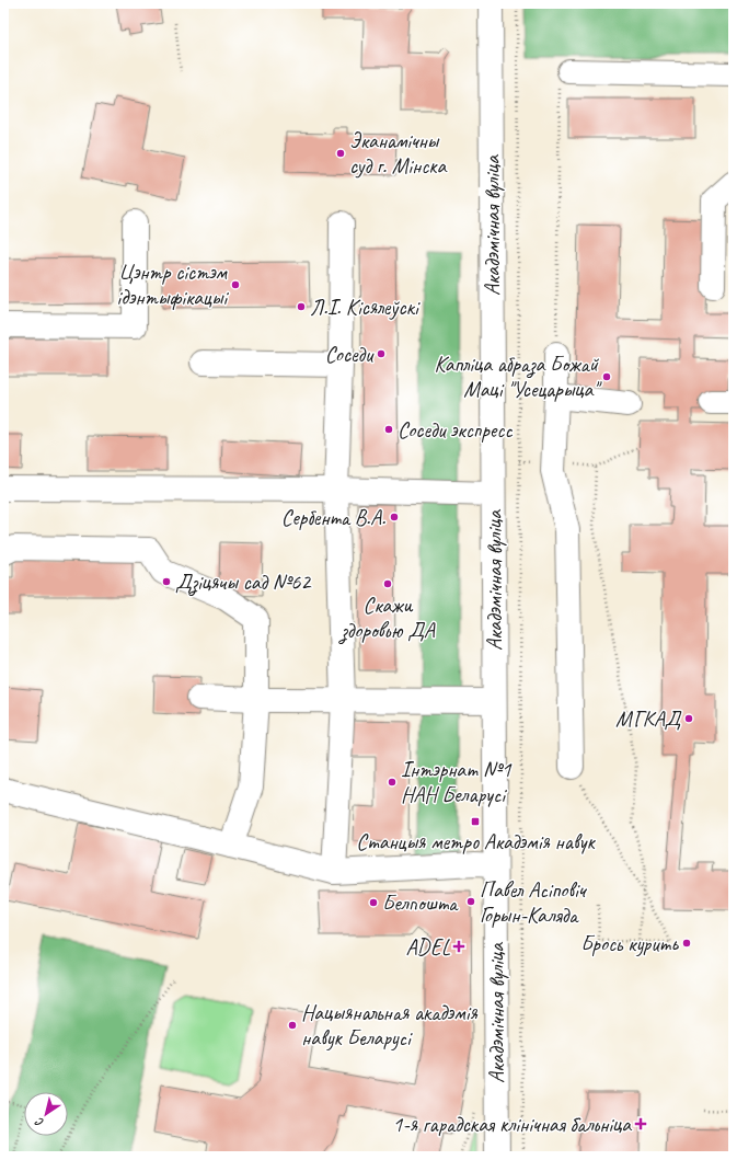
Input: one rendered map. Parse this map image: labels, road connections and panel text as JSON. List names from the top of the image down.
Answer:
{
  "streets": {
    "street": ["Акадэмічная вуліца"]
  },
  "places": {
    "other": [
      "Эканамічны суд г. Мінска",
      "Цэнтр сістэм ідэнтыфікацыі",
      "Л.І. Кісялеўскі",
      "Соседи",
      "Капліца абраза Божай Маці \"Усецарыца\"",
      "Соседи экспресс",
      "Сербента В.А.",
      "Дзіцячы сад №62",
      "Скажи здоровью ДА",
      "МГКАД",
      "Інтэрнат №1 НАН Беларусі",
      "Павел Асіповіч Горын-Каляда",
      "Белпошта",
      "Брось курить",
      "Нацыянальная акадэмія навук Беларусі"
    ],
    "transit": ["Станцыя метро Акадэмія навук"],
    "health": ["ADEL", "1-я гарадская клінічная бальніца"]
  },
  "north": "bottom left"
}
